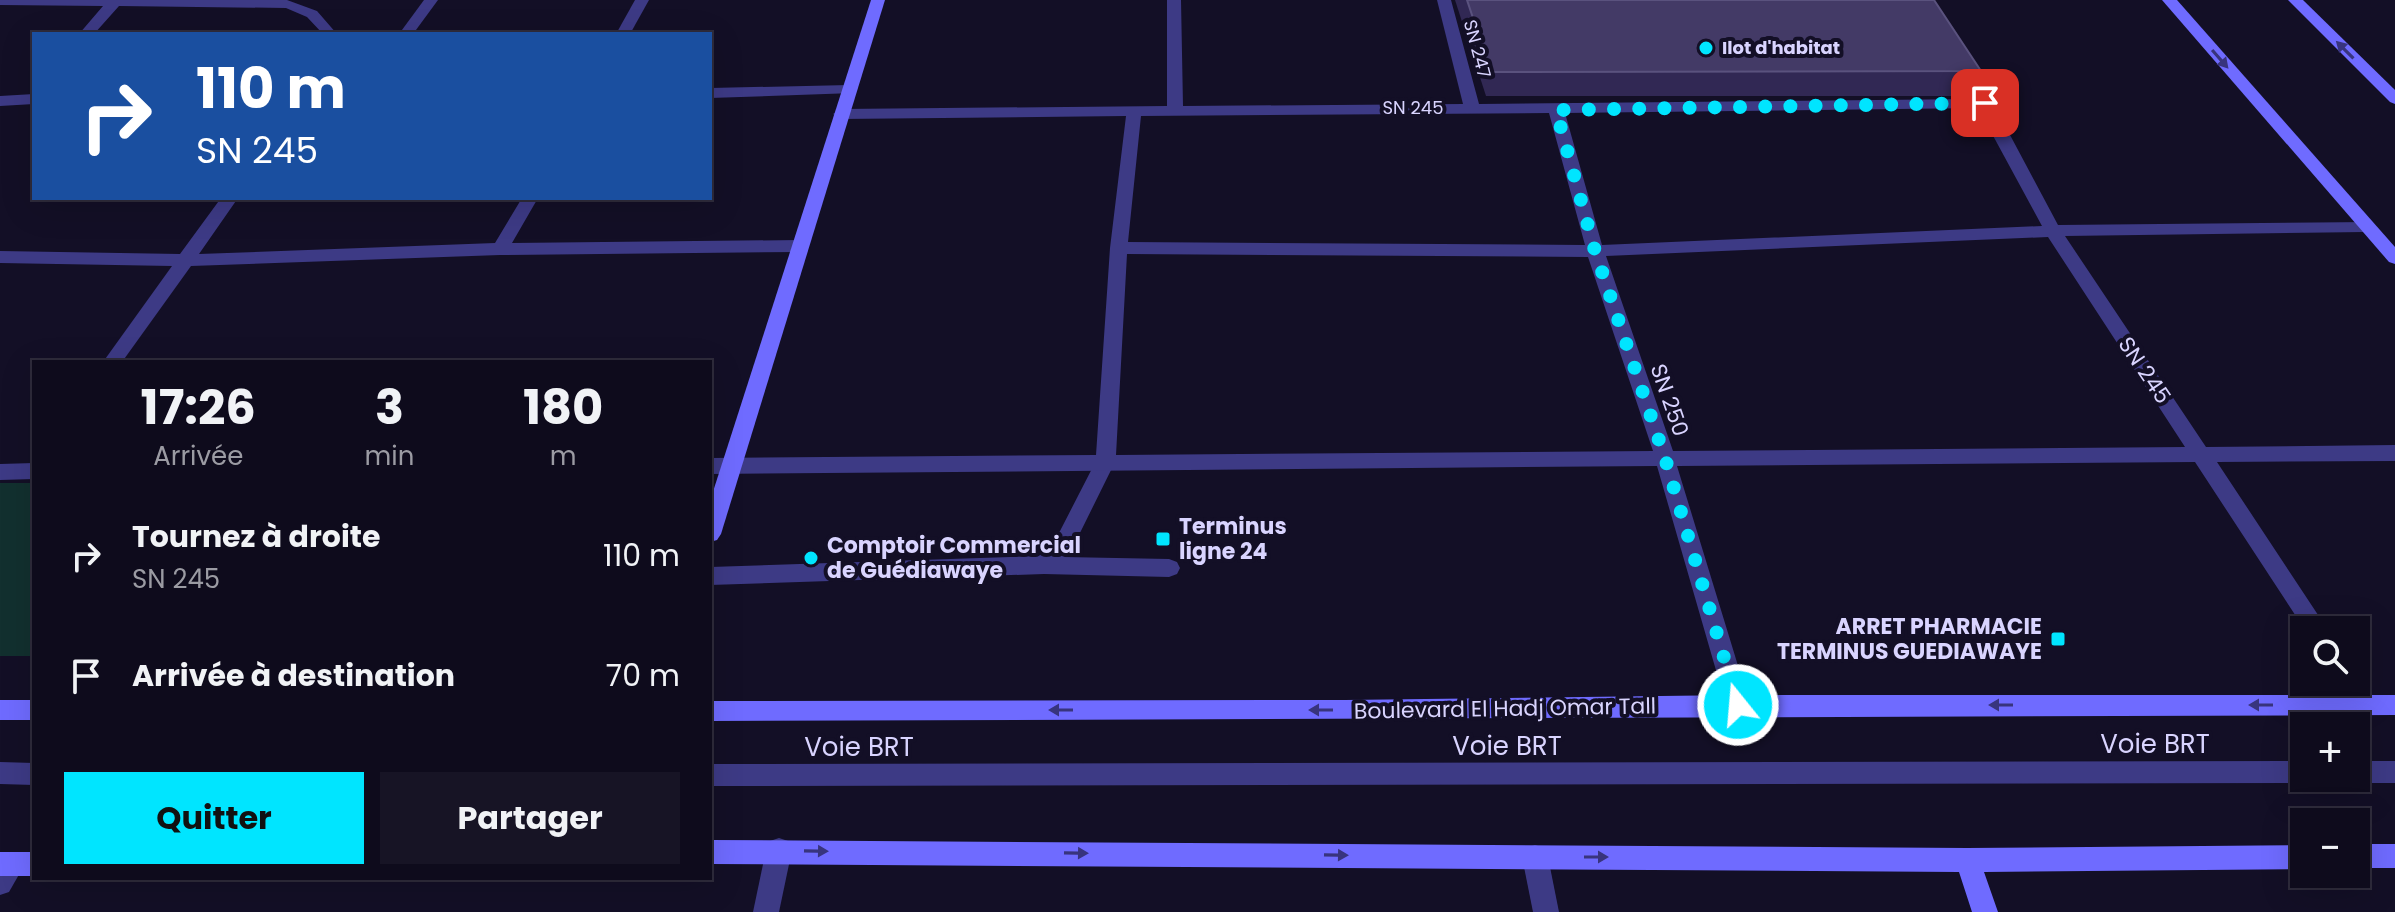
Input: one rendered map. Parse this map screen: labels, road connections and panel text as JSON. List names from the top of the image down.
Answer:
{
  "streets": {
    "main road": ["Boulevard El Hadj Omar Tall"],
    "street": [
      "SN 247",
      "SN 245",
      "SN 250",
      "Voie BRT"
    ]
  },
  "crossings": [
    ["SN 247", "SN 245"],
    ["SN 245", "SN 250"],
    ["SN 250", "Boulevard El Hadj Omar Tall"]
  ],
  "places": {
    "other": ["Ilot d'habitat", "Comptoir Commercial de Guédiawaye"],
    "transit": ["Terminus ligne 24", "ARRET PHARMACIE TERMINUS GUEDIAWAYE"]
  },
  "page": {
    "turn": ["110 m", "SN 245"],
    "eta": [
      "17:26",
      "Arrivée",
      "3",
      "min",
      "180",
      "m"
    ],
    "list": [
      {
        "name": "Tournez à droite",
        "note": "SN 245",
        "value": "110 m"
      },
      {
        "name": "Arrivée à destination",
        "value": "70 m"
      }
    ],
    "map_buttons": ["+", "−"],
    "buttons": ["Quitter", "Partager"]
  }
}
